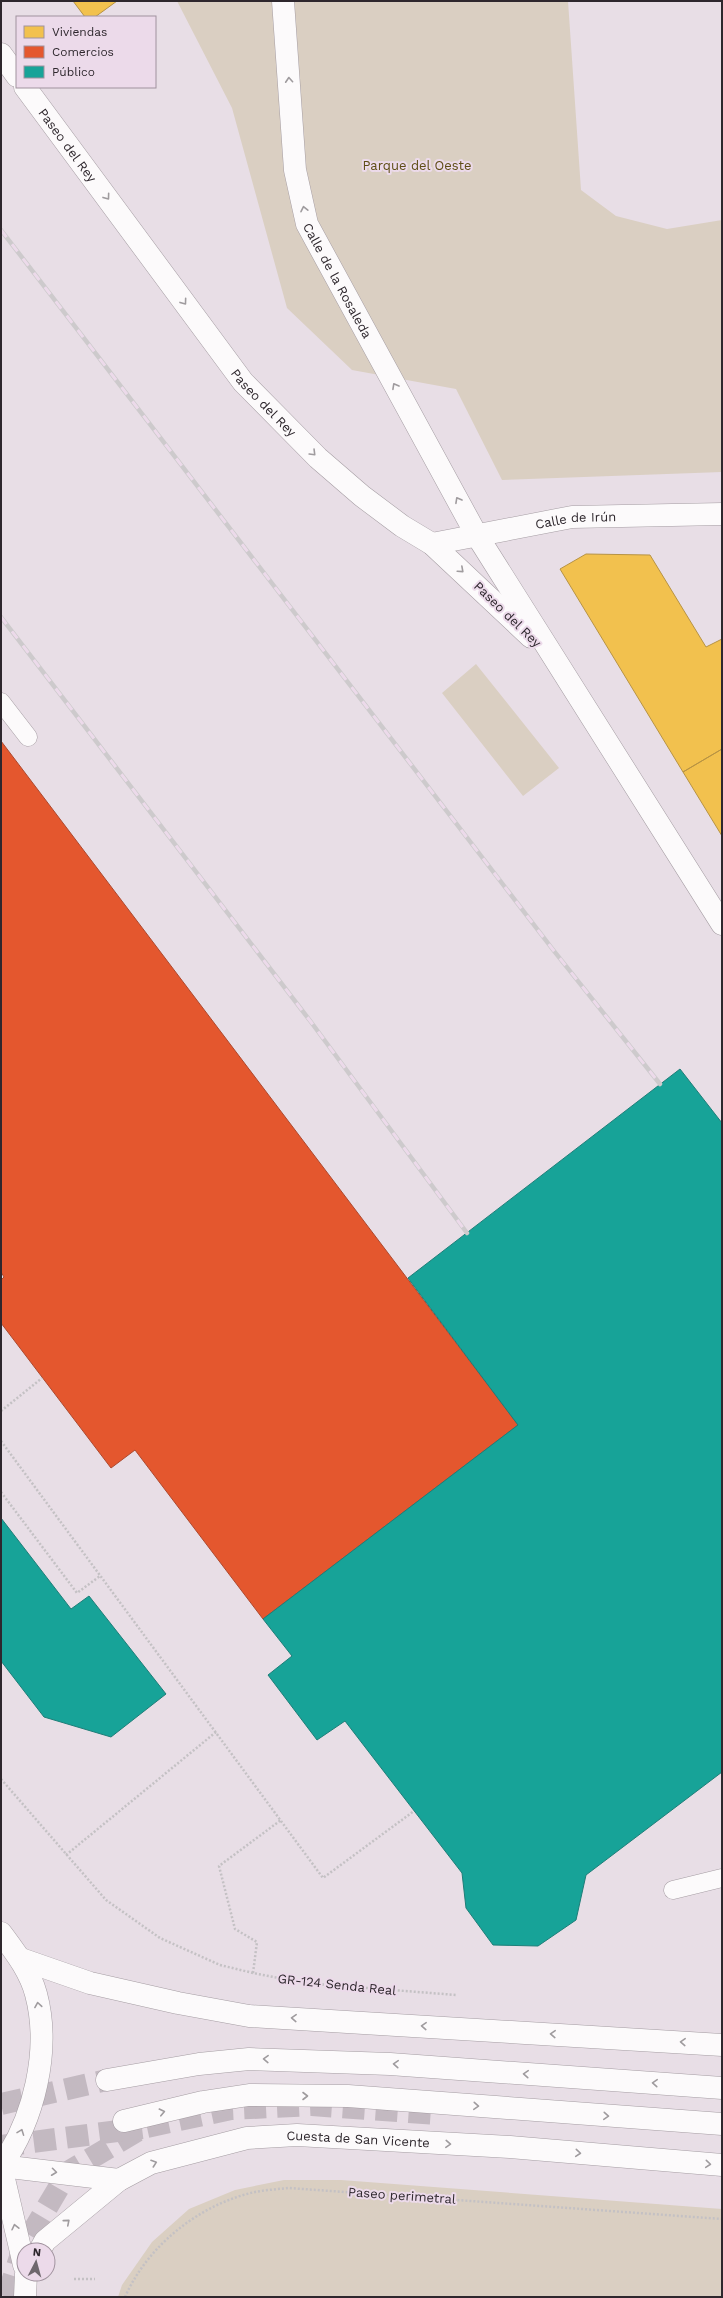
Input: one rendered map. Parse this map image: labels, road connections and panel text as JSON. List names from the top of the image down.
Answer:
{
  "streets": {
    "main road": [
      "Paseo del Rey",
      "Calle de la Rosaleda",
      "Calle de Irún",
      "Cuesta de San Vicente"
    ],
    "path": ["GR-124 Senda Real", "Paseo perimetral"]
  },
  "crossings": [
    ["Paseo del Rey", "Calle de la Rosaleda"],
    ["Paseo del Rey", "Calle de Irún"],
    ["Calle de la Rosaleda", "Calle de Irún"]
  ],
  "one_way": ["Paseo del Rey", "Calle de la Rosaleda"],
  "parks": ["Parque del Oeste"],
  "legend": ["Viviendas", "Comercios", "Público"],
  "north": "top"
}
